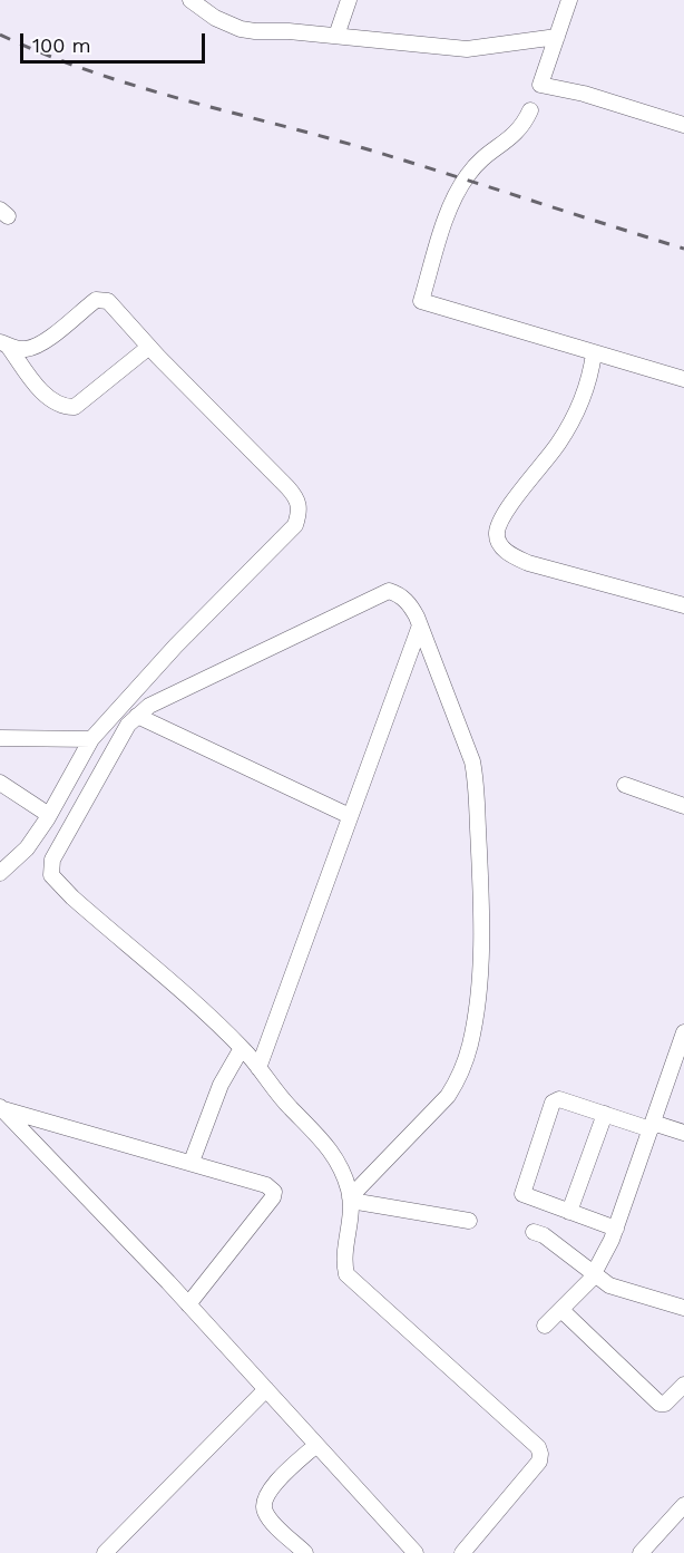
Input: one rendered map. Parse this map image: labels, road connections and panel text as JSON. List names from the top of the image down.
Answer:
{
  "scale_bar": "100 m"
}
